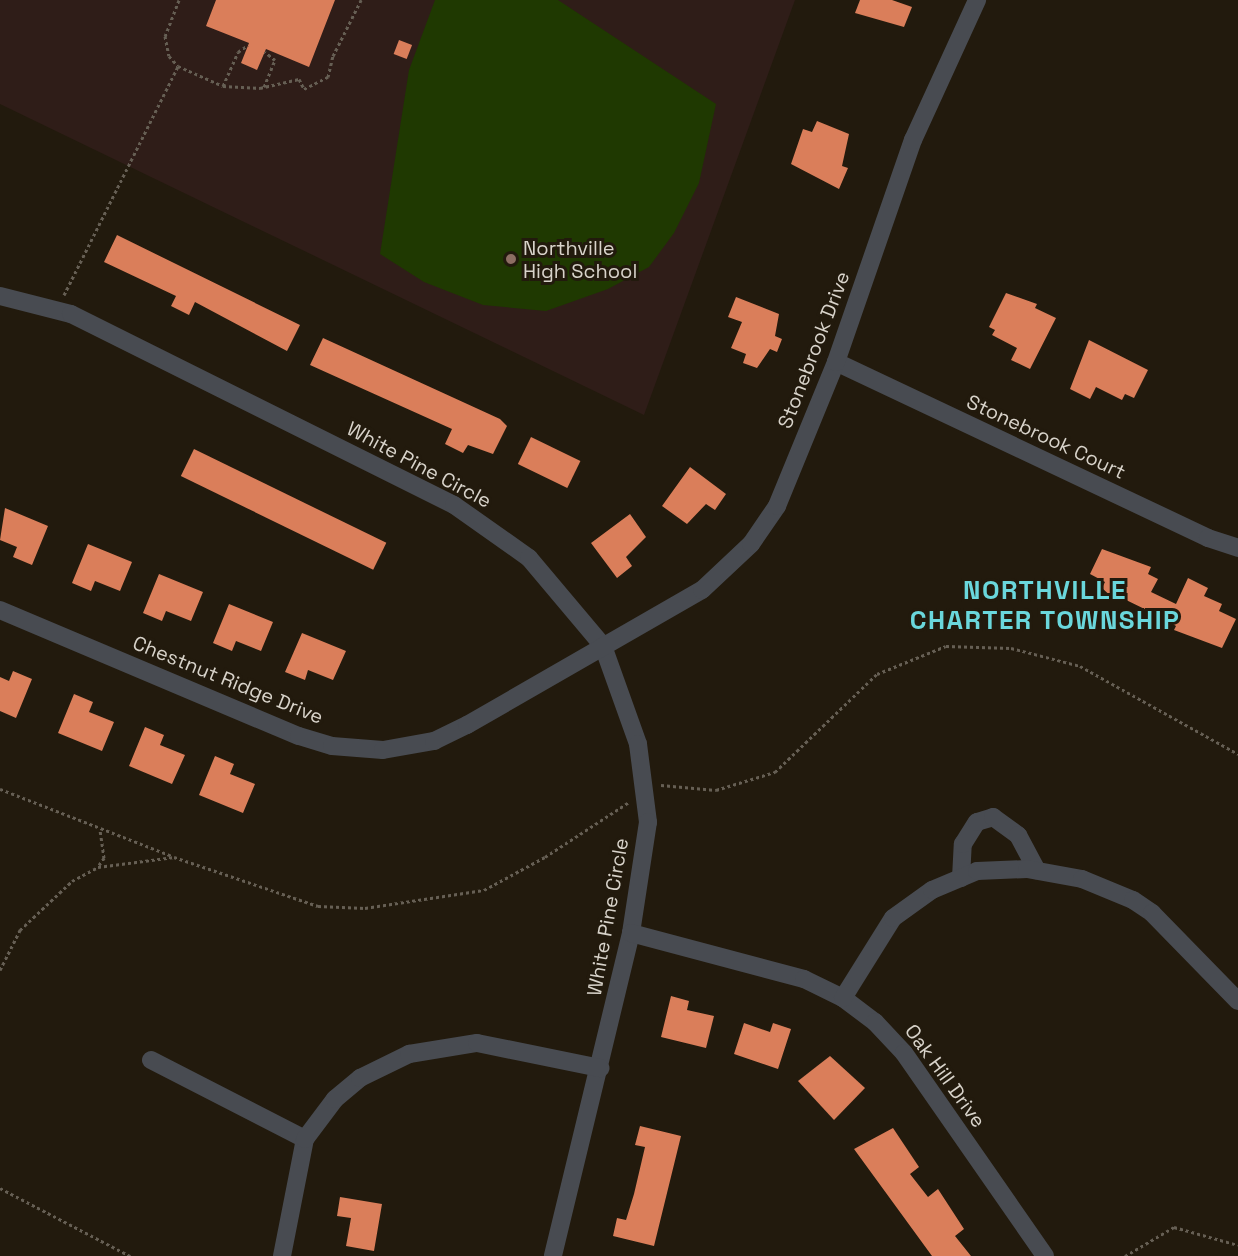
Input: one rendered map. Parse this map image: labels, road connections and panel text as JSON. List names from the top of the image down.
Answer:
{
  "streets": {
    "street": [
      "Stonebrook Drive",
      "Stonebrook Court",
      "White Pine Circle",
      "Chestnut Ridge Drive",
      "Oak Hill Drive"
    ]
  },
  "crossings": [
    ["Stonebrook Drive", "Stonebrook Court"],
    ["Stonebrook Drive", "White Pine Circle"],
    ["Stonebrook Drive", "Chestnut Ridge Drive"],
    ["White Pine Circle", "Chestnut Ridge Drive"],
    ["White Pine Circle", "Oak Hill Drive"]
  ],
  "districts": ["NORTHVILLE CHARTER TOWNSHIP"],
  "places": ["Northville High School"]
}
